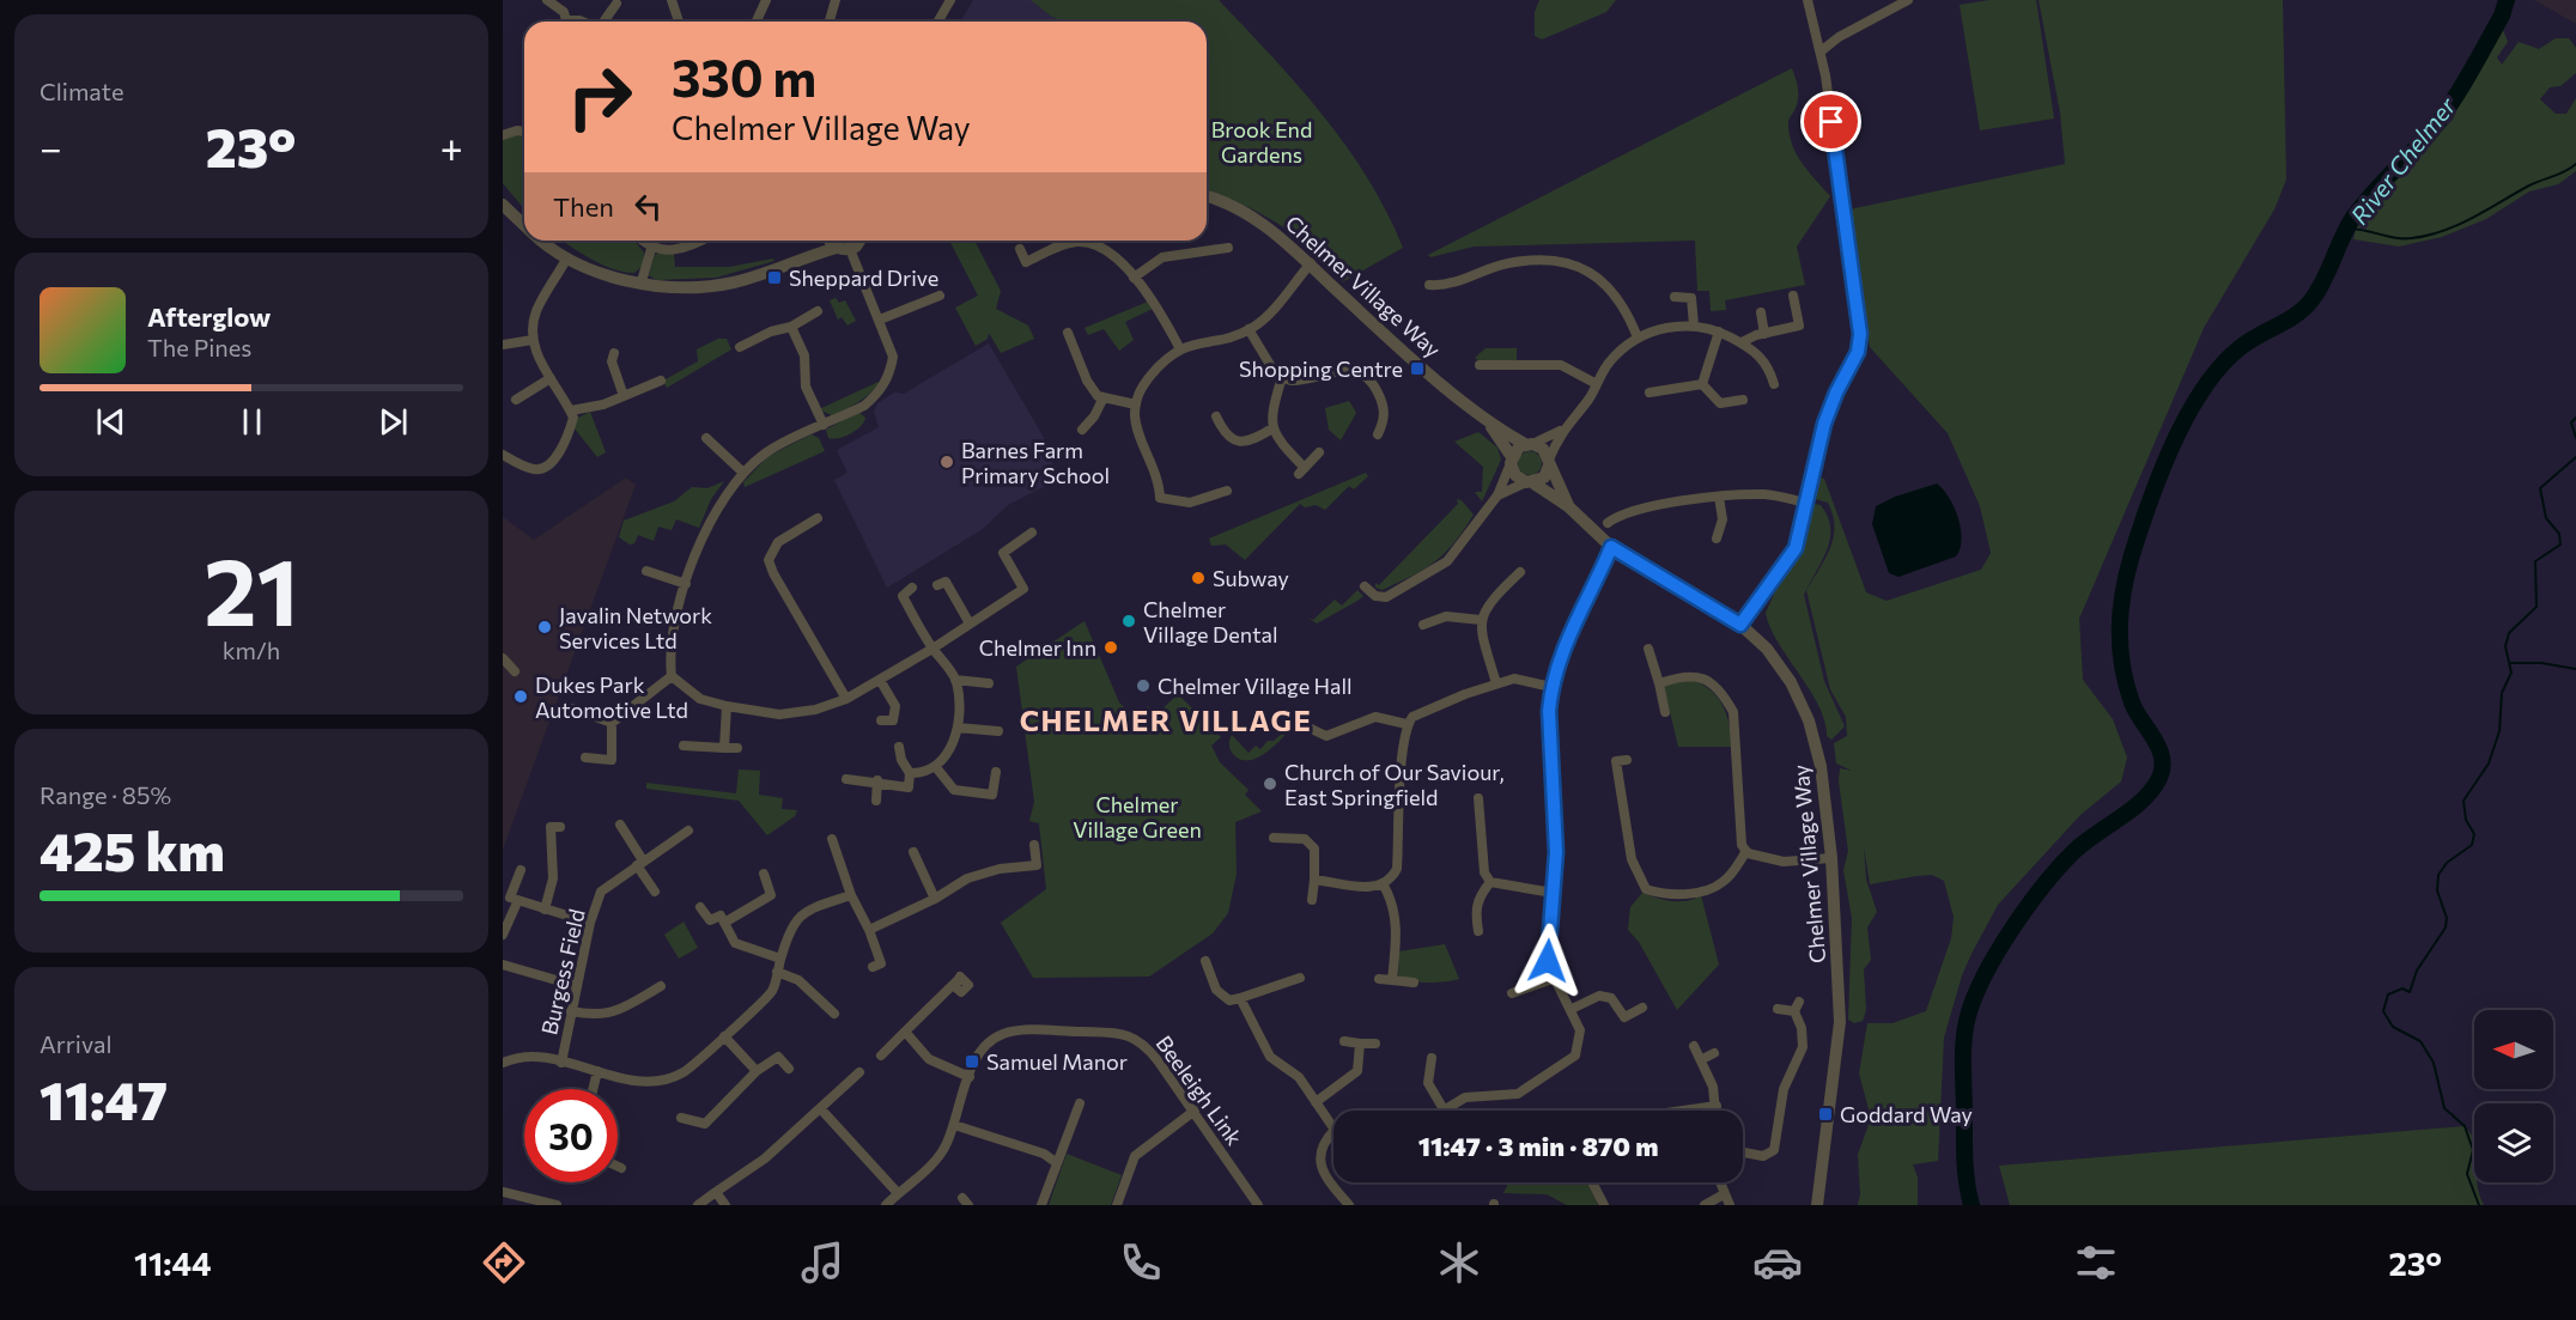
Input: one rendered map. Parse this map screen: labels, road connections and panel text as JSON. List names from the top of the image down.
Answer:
{
  "streets": {
    "street": ["Chelmer Village Way", "Burgess Field", "Beeleigh Link"]
  },
  "districts": ["CHELMER VILLAGE"],
  "water": ["River Chelmer"],
  "parks": ["Brook End Gardens", "Chelmer Village Green"],
  "places": {
    "transit": [
      "Sheppard Drive",
      "Shopping Centre",
      "Samuel Manor",
      "Goddard Way"
    ],
    "other": [
      "Barnes Farm Primary School",
      "Subway",
      "Chelmer Village Dental",
      "Javalin Network Services Ltd",
      "Chelmer Inn",
      "Chelmer Village Hall",
      "Dukes Park Automotive Ltd",
      "Church of Our Saviour, East Springfield"
    ]
  },
  "north": "left",
  "page": {
    "tile": [
      "Climate",
      ["21", "km/h"],
      ["Range · 85%", "425 km"],
      ["Arrival", "11:47"]
    ],
    "turn": ["330 m", "Chelmer Village Way"],
    "heat": ["−", "23°", "+"],
    "then": "Then",
    "song": ["Afterglow", "The Pines"],
    "limit": "30",
    "trip": "11:47 · 3 min · 870 m",
    "tabs": ["11:44", "23°"]
  }
}
